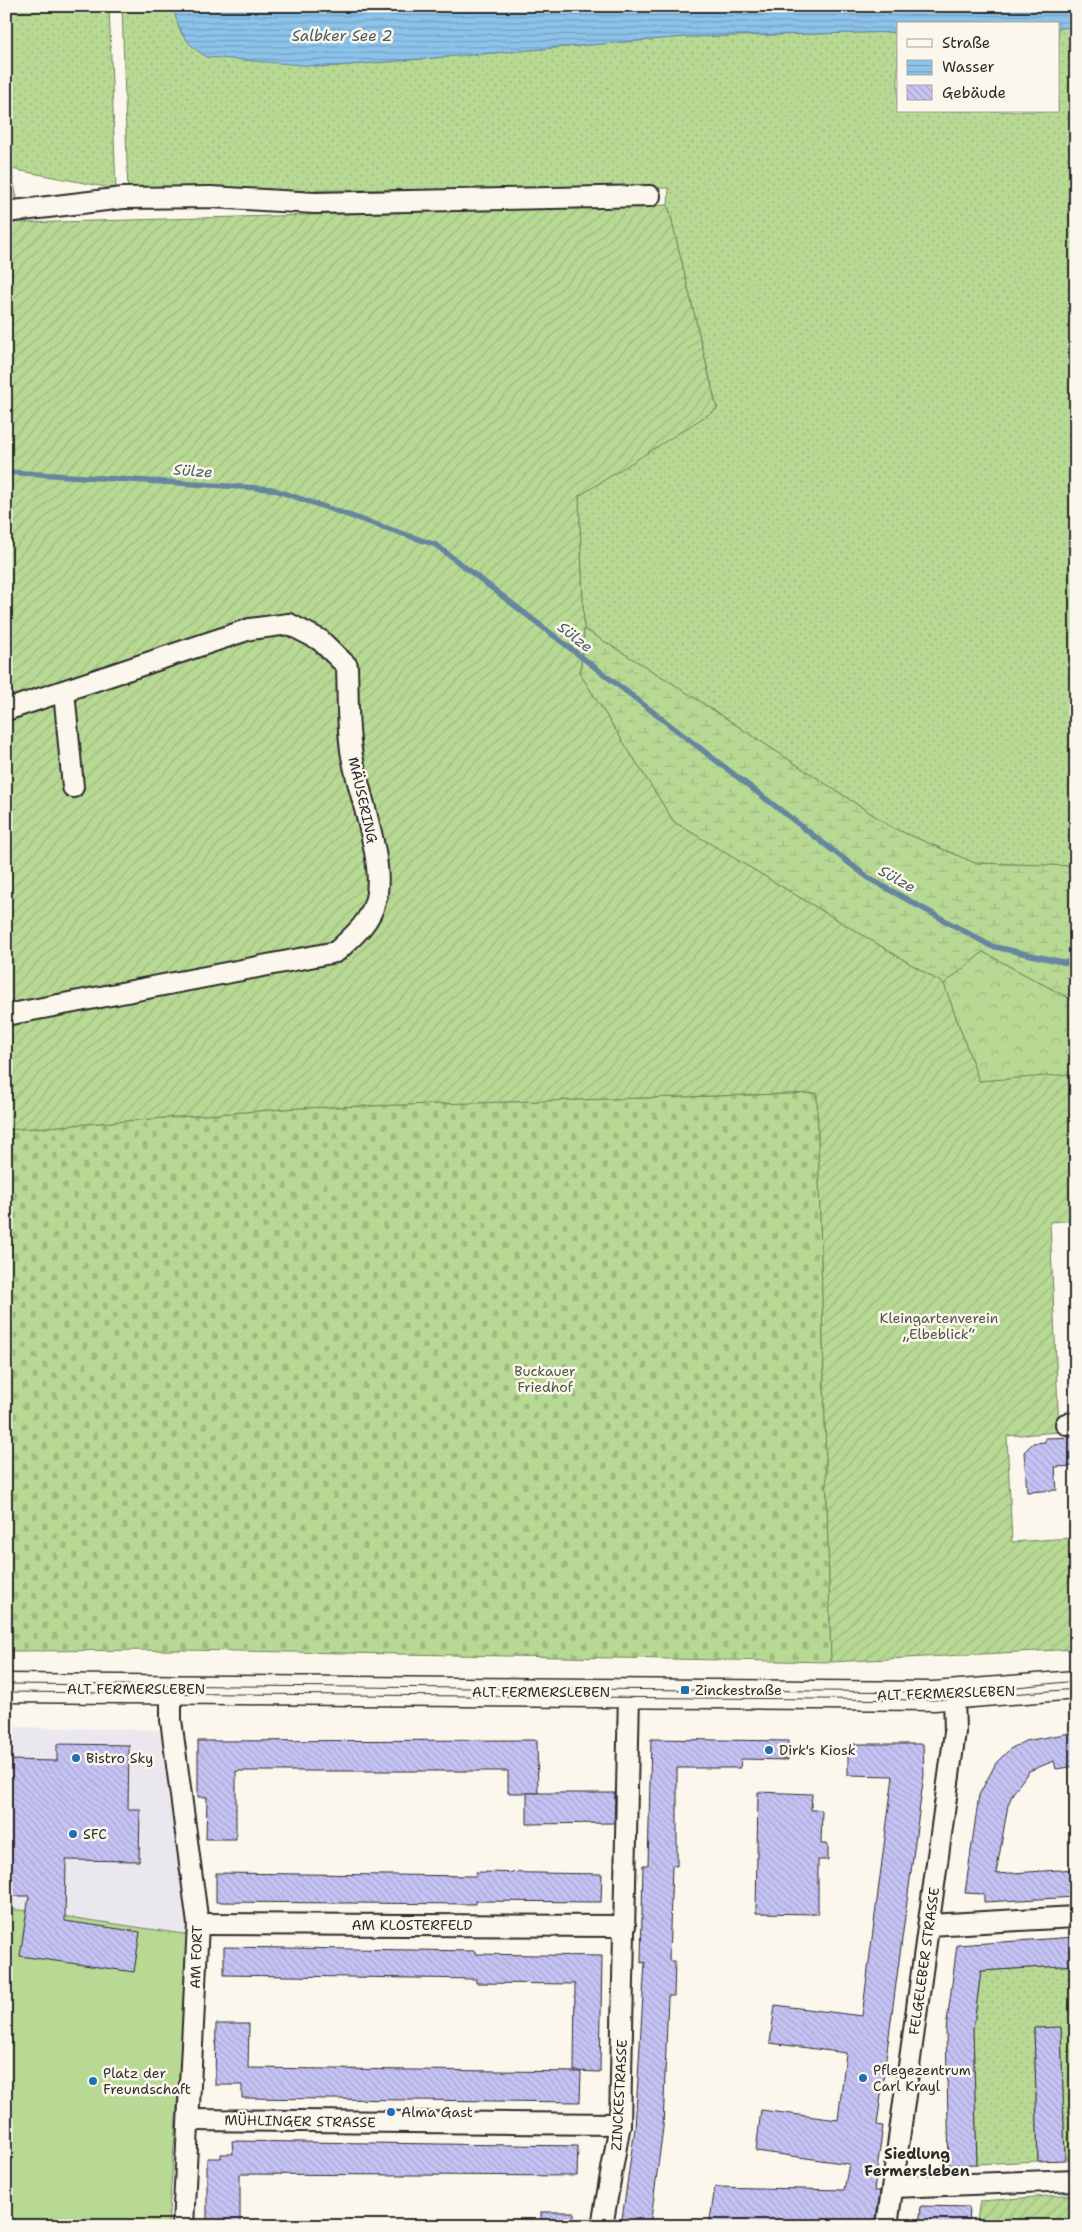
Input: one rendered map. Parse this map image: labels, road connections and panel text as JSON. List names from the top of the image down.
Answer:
{
  "streets": {
    "main road": ["ALT FERMERSLEBEN"],
    "street": [
      "MÄUSERING",
      "AM KLOSTERFELD",
      "AM FORT",
      "FELGELEBER STRASSE",
      "ZINCKESTRASSE",
      "MÜHLINGER STRASSE"
    ]
  },
  "crossings": [
    ["ALT FERMERSLEBEN", "AM FORT"],
    ["ALT FERMERSLEBEN", "FELGELEBER STRASSE"],
    ["ALT FERMERSLEBEN", "ZINCKESTRASSE"],
    ["AM KLOSTERFELD", "AM FORT"],
    ["AM KLOSTERFELD", "ZINCKESTRASSE"],
    ["AM FORT", "MÜHLINGER STRASSE"],
    ["ZINCKESTRASSE", "MÜHLINGER STRASSE"]
  ],
  "districts": ["Siedlung Fermersleben"],
  "water": ["Salbker See 2", "Sülze"],
  "parks": ["Kleingartenverein „Elbeblick“", "Buckauer Friedhof"],
  "places": {
    "transit": ["Zinckestraße"],
    "other": [
      "Dirk's Kiosk",
      "Bistro Sky",
      "SFC",
      "Pflegezentrum Carl Krayl",
      "Platz der Freundschaft",
      "Alma Gast"
    ]
  },
  "legend": ["Straße", "Wasser", "Gebäude"]
}
